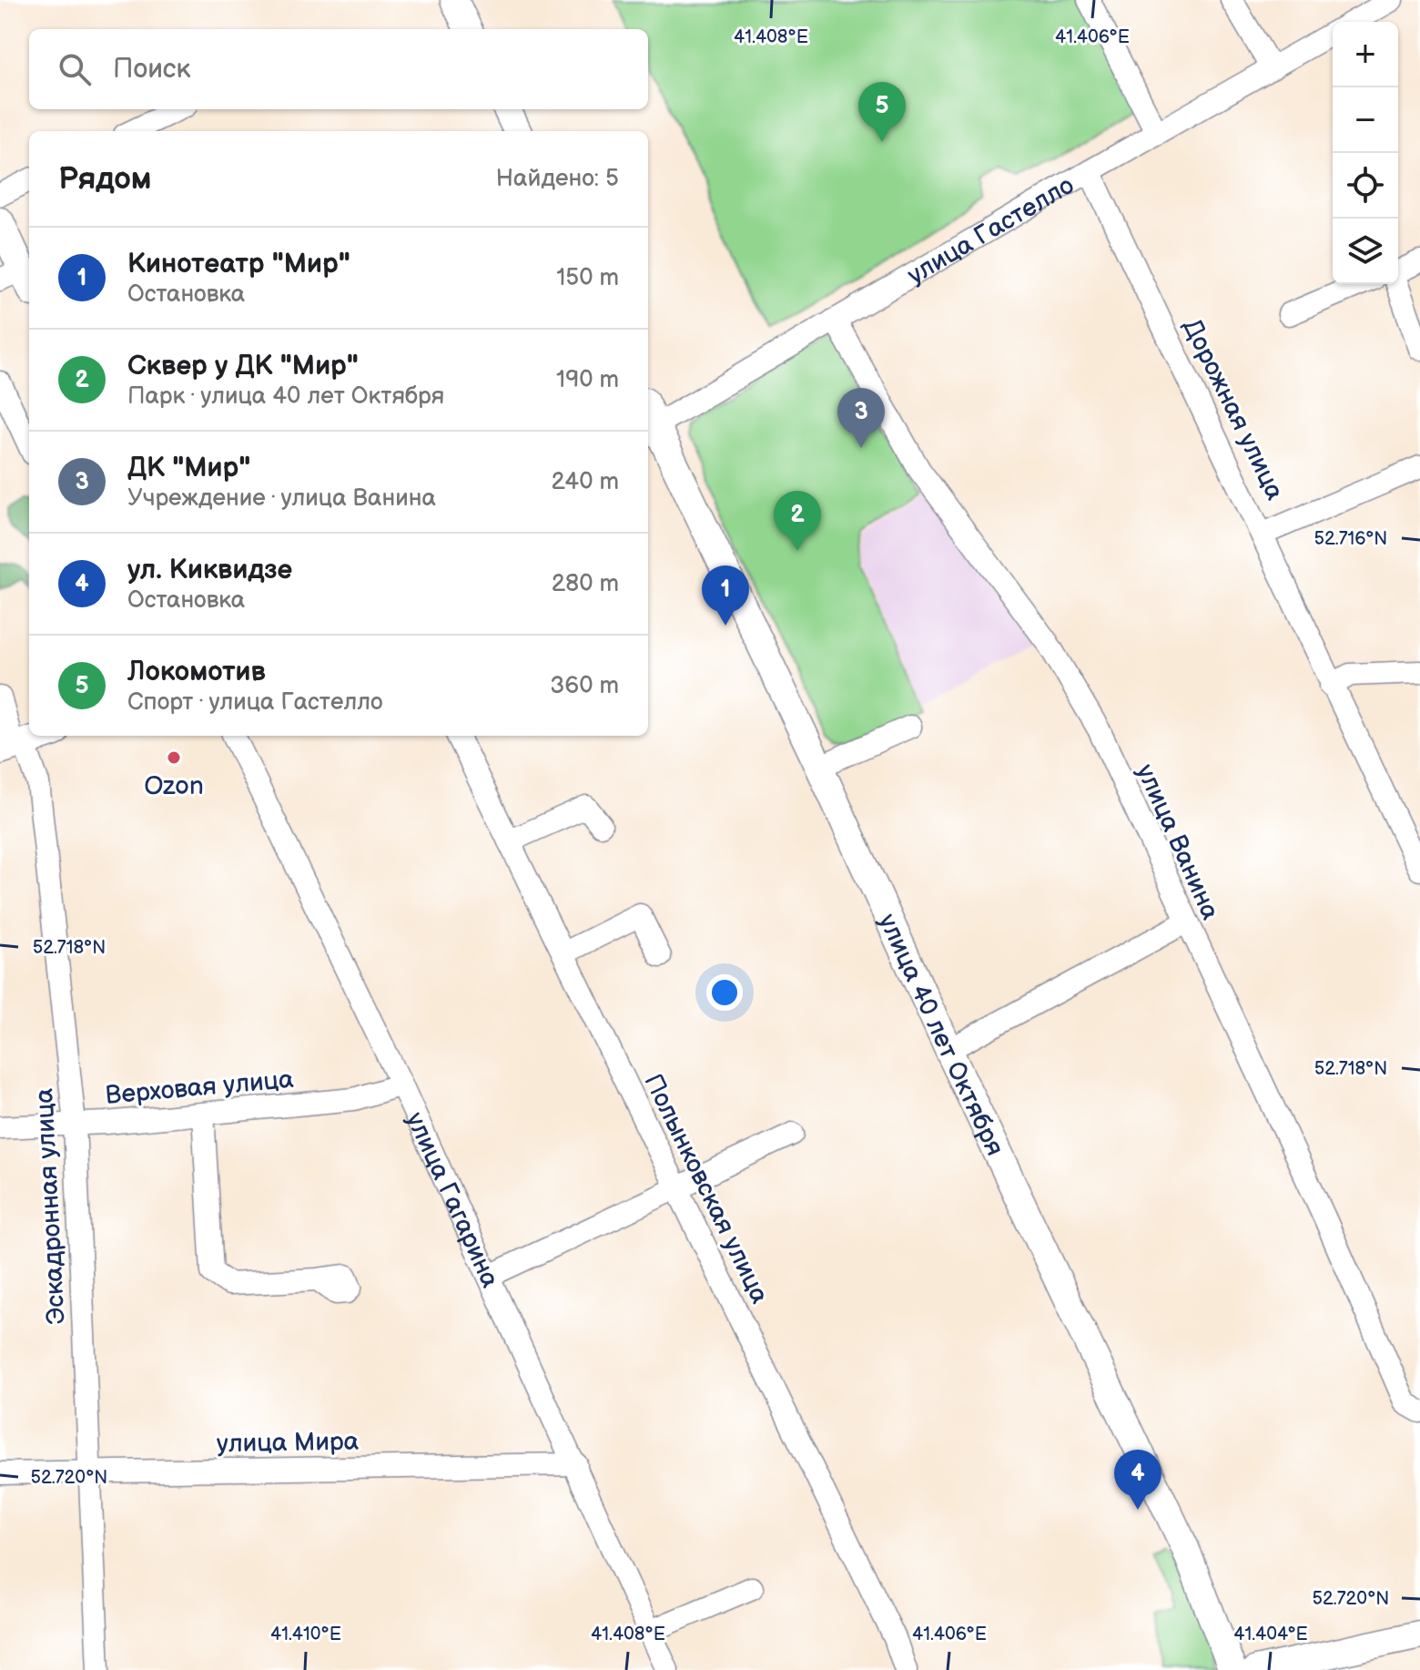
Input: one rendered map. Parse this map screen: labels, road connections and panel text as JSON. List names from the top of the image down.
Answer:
{
  "streets": {
    "main road": ["улица 40 лет Октября"],
    "street": [
      "улица Гастелло",
      "Дорожная улица",
      "улица Ванина",
      "Верховая улица",
      "Полынковская улица",
      "улица Гагарина",
      "Эскадронная улица",
      "улица Мира"
    ]
  },
  "crossings": [
    ["улица Гастелло", "Дорожная улица"],
    ["улица Гастелло", "улица Ванина"],
    ["улица Гастелло", "улица 40 лет Октября"],
    ["Верховая улица", "улица Гагарина"],
    ["Верховая улица", "Эскадронная улица"],
    ["улица Гагарина", "улица Мира"],
    ["Эскадронная улица", "улица Мира"]
  ],
  "places": ["Ozon"],
  "page": {
    "map_buttons": ["+", "−"],
    "search": "Поиск",
    "pins": [
      "5",
      "3",
      "2",
      "1",
      "4"
    ],
    "heading": ["Рядом", "Найдено: 5"],
    "list": [
      {
        "mark": "1",
        "name": "Кинотеатр \"Мир\"",
        "note": "Остановка",
        "value": "150 m"
      },
      {
        "mark": "2",
        "name": "Сквер у ДК \"Мир\"",
        "note": "Парк · улица 40 лет Октября",
        "value": "190 m"
      },
      {
        "mark": "3",
        "name": "ДК \"Мир\"",
        "note": "Учреждение · улица Ванина",
        "value": "240 m"
      },
      {
        "mark": "4",
        "name": "ул. Киквидзе",
        "note": "Остановка",
        "value": "280 m"
      },
      {
        "mark": "5",
        "name": "Локомотив",
        "note": "Спорт · улица Гастелло",
        "value": "360 m"
      }
    ]
  },
  "coordinates": [
    "41.408°E",
    "41.406°E",
    "52.716°N",
    "52.718°N",
    "52.720°N",
    "41.410°E",
    "41.404°E"
  ]
}
